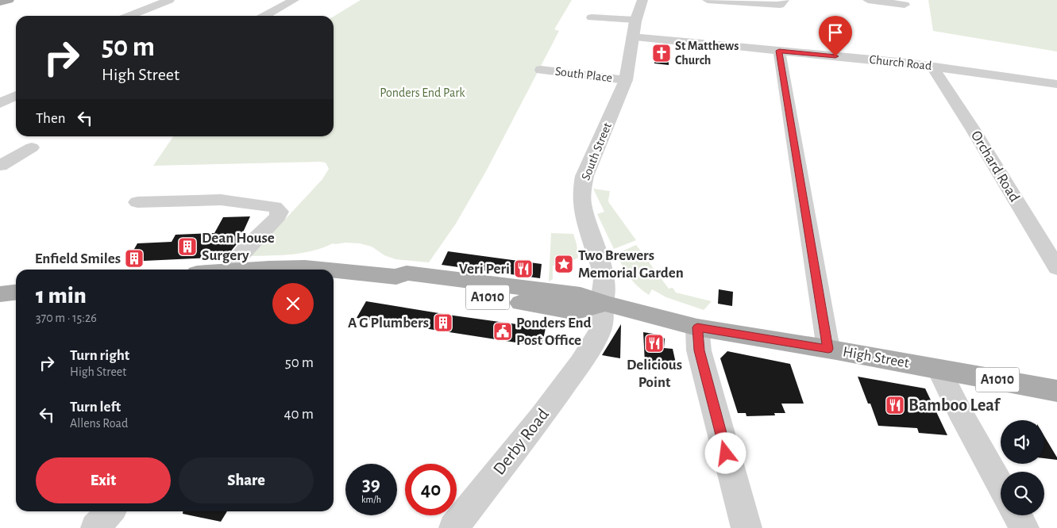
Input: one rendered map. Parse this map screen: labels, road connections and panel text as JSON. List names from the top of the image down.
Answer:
{
  "streets": {
    "main road": ["A1010", "High Street"],
    "street": [
      "Church Road",
      "South Place",
      "South Street",
      "Orchard Road",
      "Derby Road"
    ]
  },
  "crossings": [
    ["Church Road", "Orchard Road"],
    ["South Place", "South Street"],
    ["South Street", "High Street"],
    ["South Street", "Derby Road"],
    ["High Street", "Derby Road"]
  ],
  "parks": ["Ponders End Park"],
  "places": {
    "church": ["St Matthews Church"],
    "building": ["Dean House Surgery", "Enfield Smiles", "A G Plumbers"],
    "place": ["Two Brewers Memorial Garden"],
    "restaurant": ["Veri Peri", "Delicious Point", "Bamboo Leaf"],
    "public building": ["Ponders End Post Office"]
  },
  "page": {
    "turn": ["50 m", "High Street"],
    "then": "Then",
    "heading": ["1 min", "370 m · 15:26"],
    "list": [
      {
        "name": "Turn right",
        "note": "High Street",
        "value": "50 m"
      },
      {
        "name": "Turn left",
        "note": "Allens Road",
        "value": "40 m"
      }
    ],
    "buttons": ["Exit", "Share"],
    "speed": "39 km/h",
    "limit": "40"
  }
}
